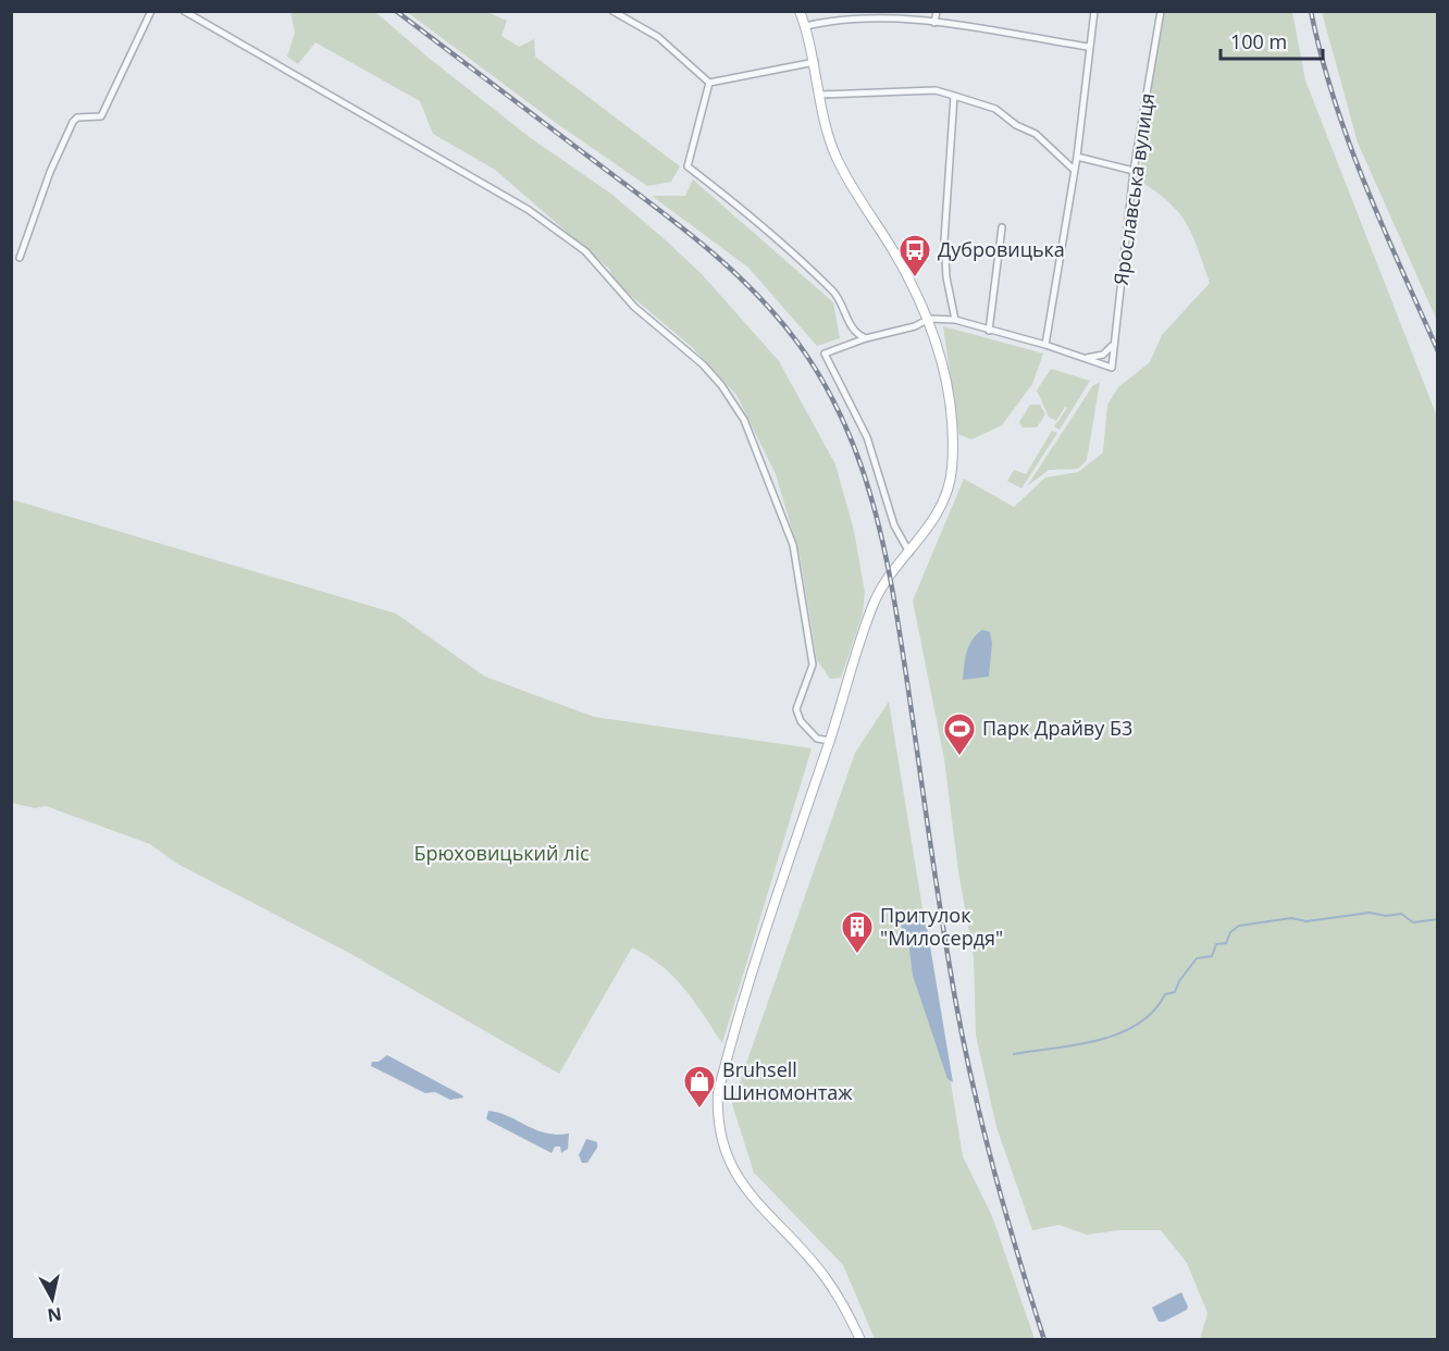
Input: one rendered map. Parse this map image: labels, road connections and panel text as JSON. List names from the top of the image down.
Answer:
{
  "streets": {
    "street": ["Ярославська вулиця"]
  },
  "parks": ["Брюховицький ліс"],
  "places": {
    "bus stop": ["Дубровицька"],
    "sports": ["Парк Драйву Б3"],
    "building": ["Притулок \"Милосердя\""],
    "shop": ["Bruhsell Шиномонтаж"]
  },
  "scale_bar": "100 m",
  "north": "bottom"
}
